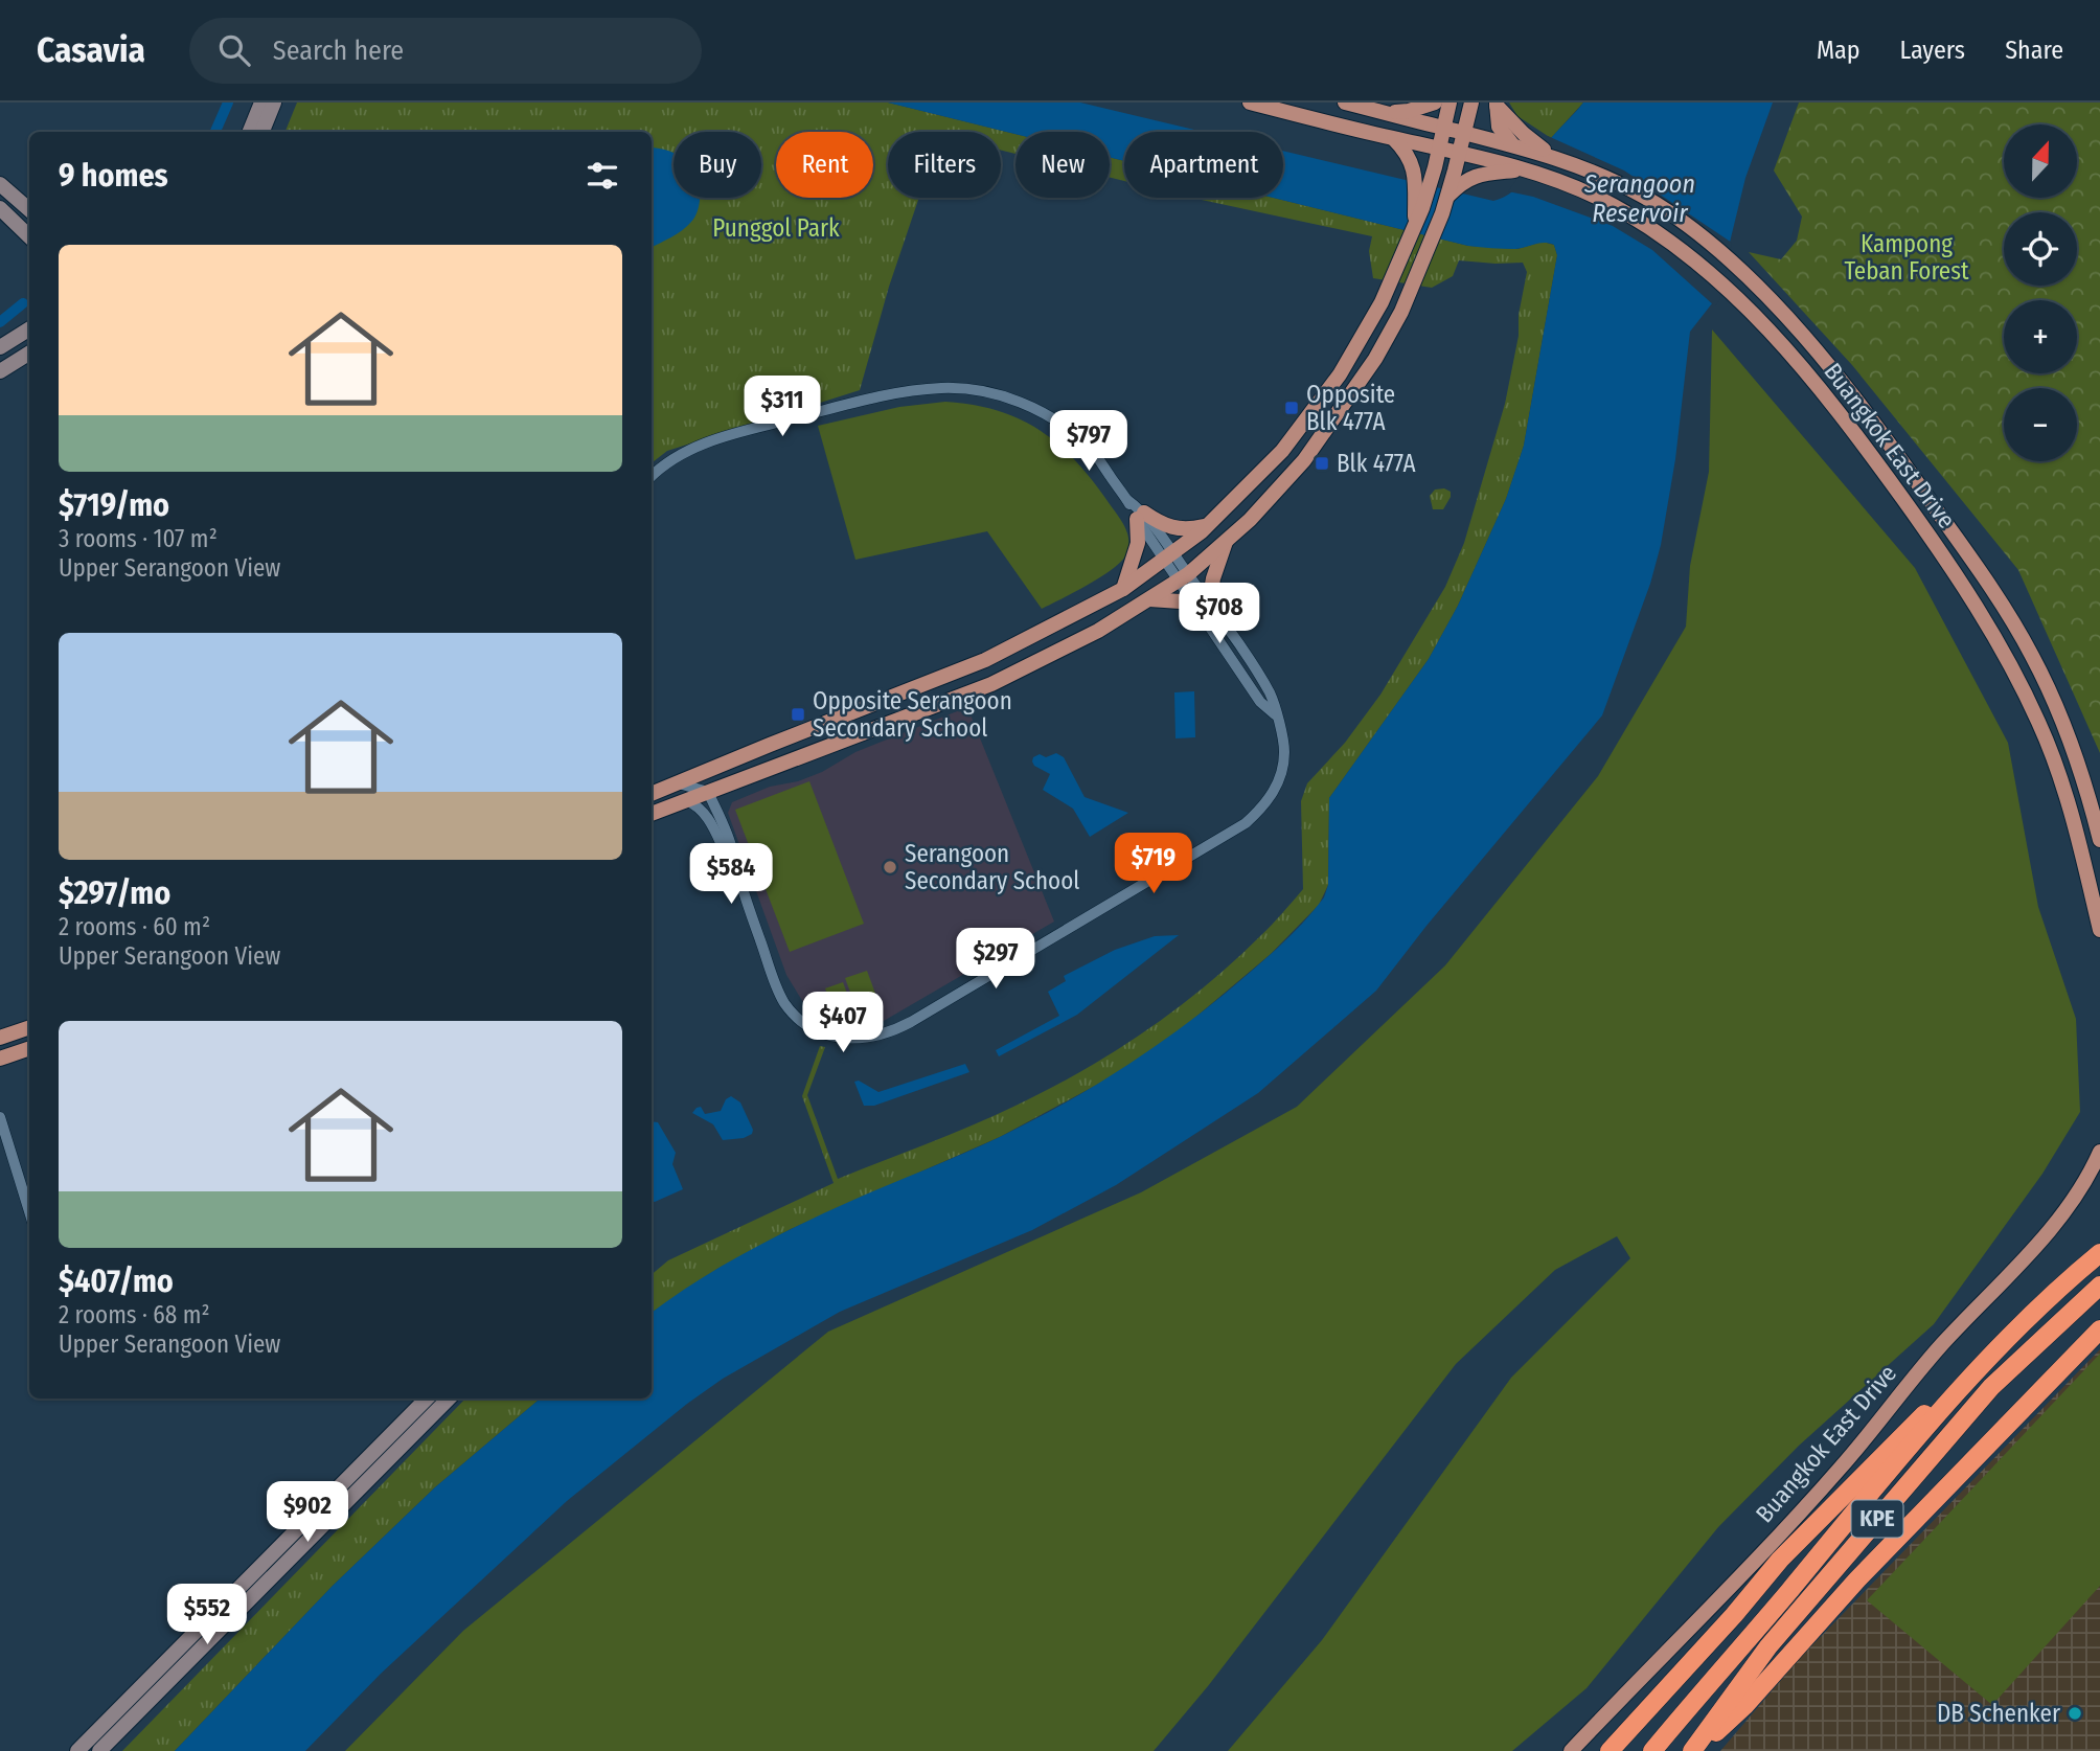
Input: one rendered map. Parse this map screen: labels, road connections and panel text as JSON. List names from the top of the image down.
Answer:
{
  "streets": {
    "highway": ["KPE"],
    "main road": ["Buangkok East Drive"]
  },
  "water": ["Serangoon Reservoir"],
  "parks": ["Punggol Park", "Kampong Teban Forest"],
  "places": {
    "transit": ["Opposite Blk 477A", "Blk 477A", "Opposite Serangoon Secondary School"],
    "other": ["Serangoon Secondary School", "DB Schenker"]
  },
  "north": "top",
  "page": {
    "header": "Casavia",
    "search": "Search here",
    "nav": ["Map", "Layers", "Share"],
    "map_buttons": ["+", "−"],
    "chip": [
      "Buy",
      "Rent",
      "Filters",
      "New",
      "Apartment"
    ],
    "heading": "9 homes",
    "list": [
      {
        "name": "$719/mo",
        "note": "3 rooms · 107 m² · Upper Serangoon View"
      },
      {
        "name": "$297/mo",
        "note": "2 rooms · 60 m² · Upper Serangoon View"
      },
      {
        "name": "$407/mo",
        "note": "2 rooms · 68 m² · Upper Serangoon View"
      }
    ],
    "price": [
      "$311",
      "$797",
      "$708",
      "$719",
      "$584",
      "$297",
      "$407",
      "$902",
      "$552"
    ]
  }
}
